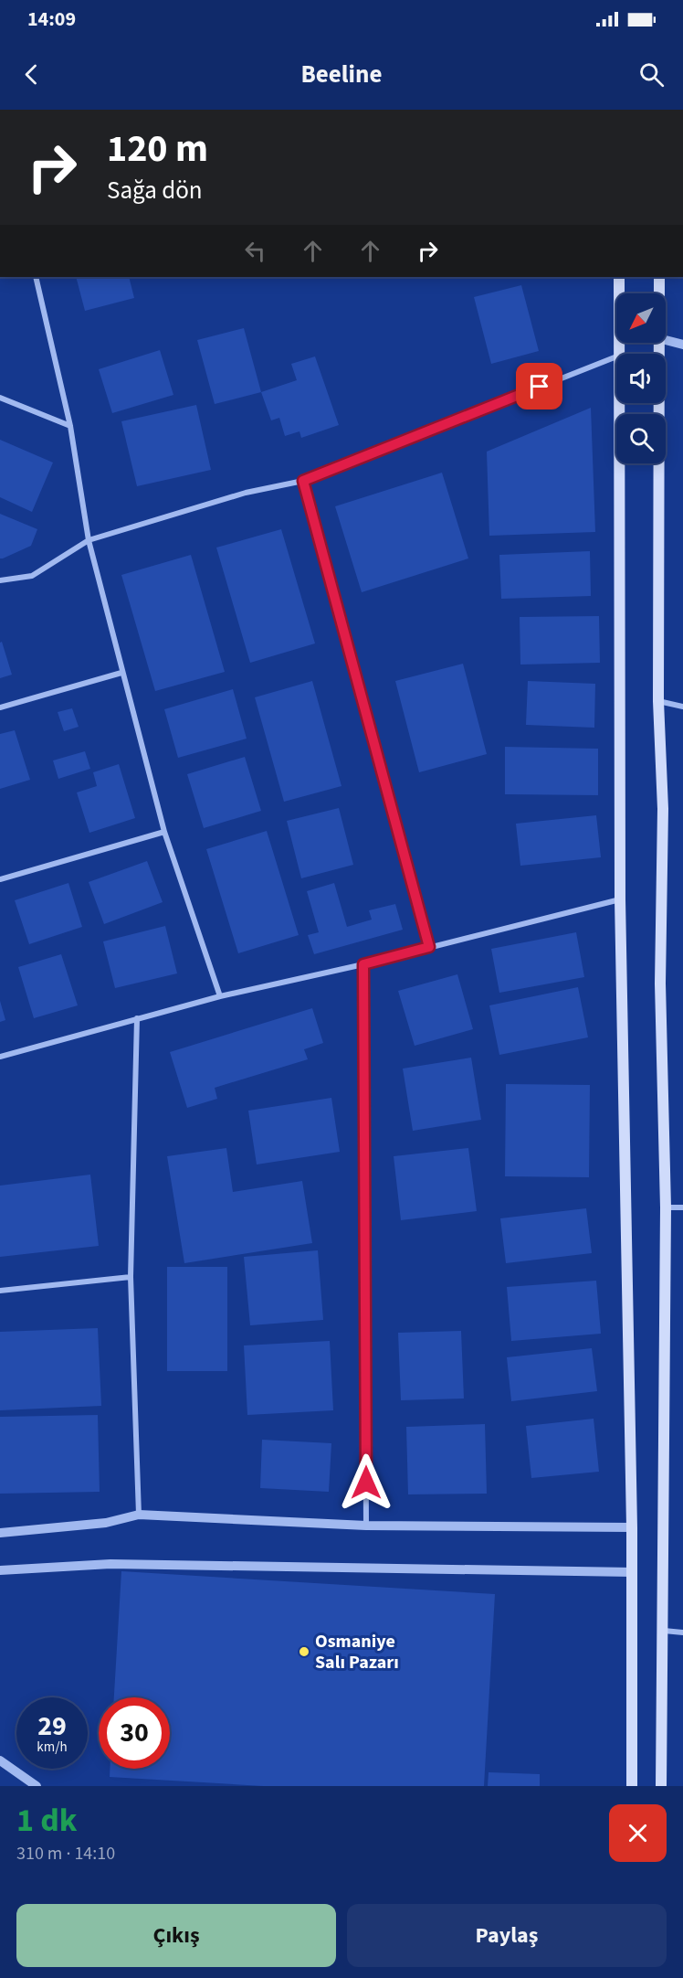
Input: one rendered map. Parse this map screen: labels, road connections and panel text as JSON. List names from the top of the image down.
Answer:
{
  "places": ["Osmaniye Salı Pazarı"],
  "north": "bottom left",
  "page": {
    "status": "14:09",
    "header": "Beeline",
    "turn": ["120 m", "Sağa dön"],
    "speed": "29 km/h",
    "limit": "30",
    "heading": ["1 dk", "310 m · 14:10"],
    "buttons": ["Çıkış", "Paylaş"]
  }
}
